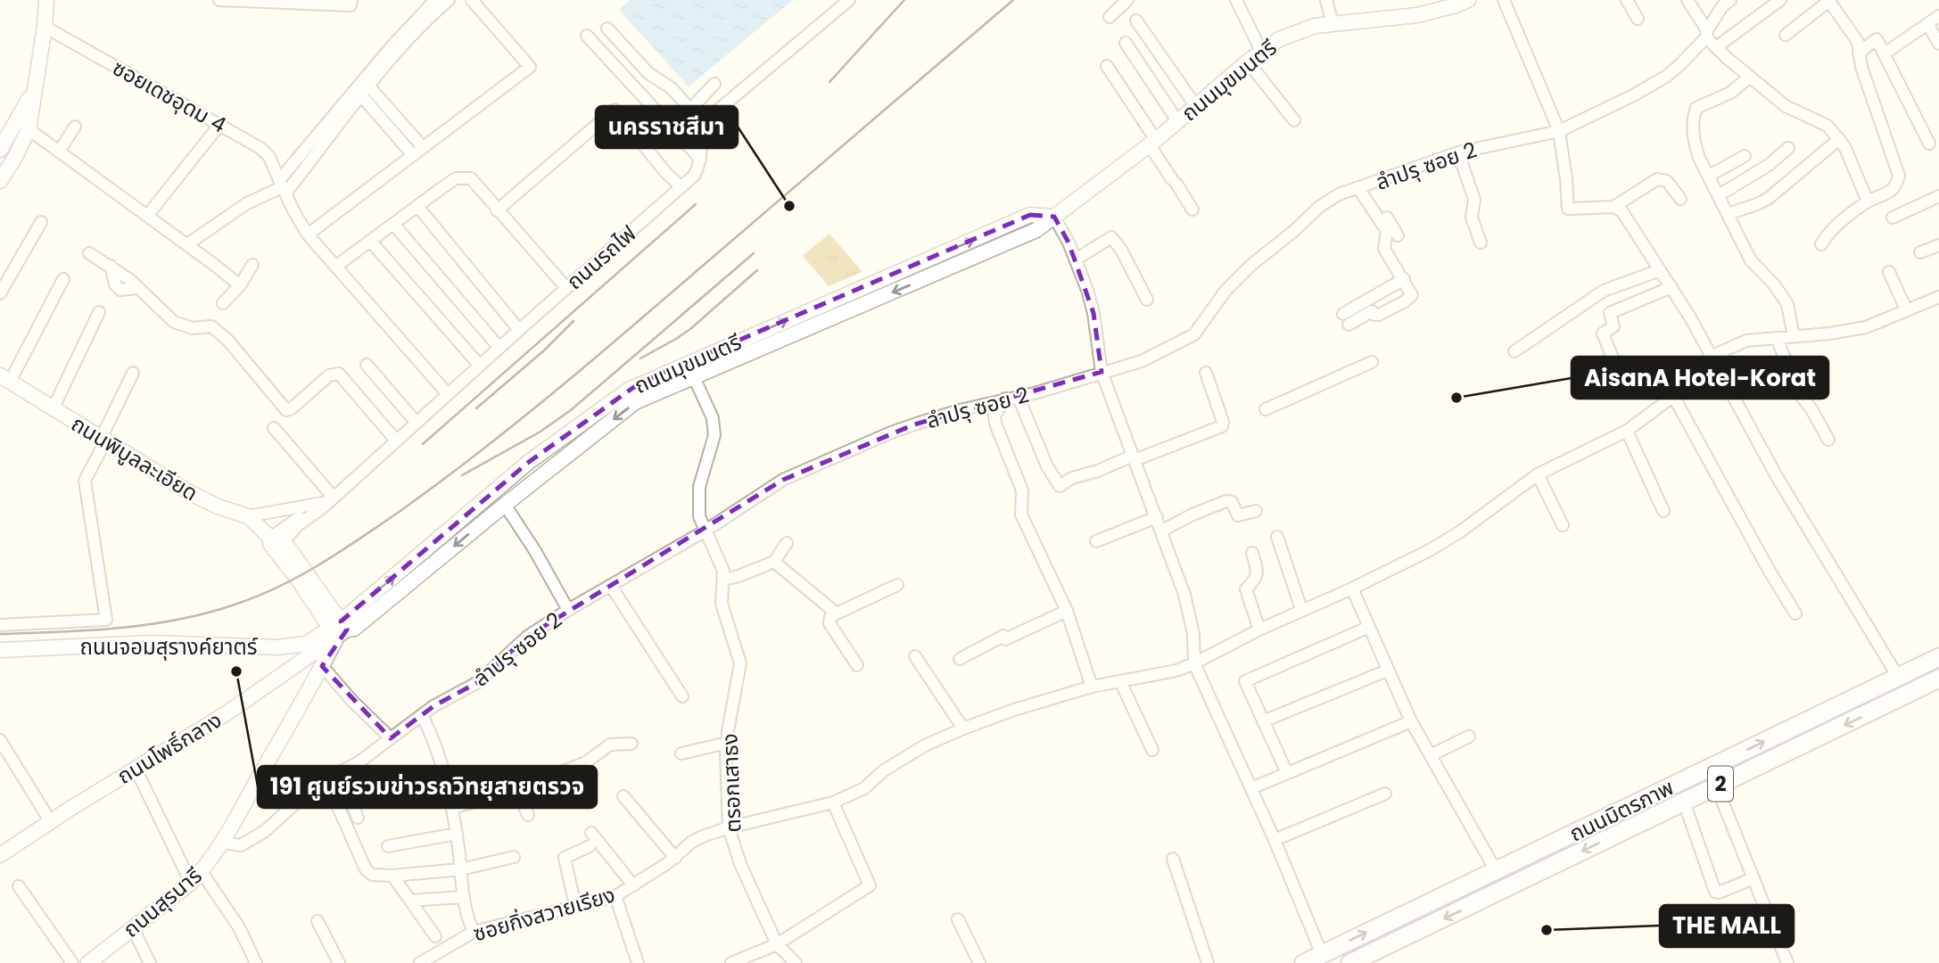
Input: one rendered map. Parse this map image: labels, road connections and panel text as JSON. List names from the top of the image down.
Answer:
{
  "streets": {
    "highway": ["2", "ถนนมิตรภาพ"],
    "main road": [
      "ถนนมุขมนตรี",
      "ถนนพิบูลละเอียด",
      "ถนนจอมสุรางค์ยาตร์",
      "ถนนโพธิ์กลาง",
      "ถนนสุรนารี"
    ],
    "street": [
      "ซอยเดชอุดม 4",
      "ลำปรุ ซอย 2",
      "ถนนรถไฟ",
      "ตรอกเสาธง",
      "ซอยกิ่งสวายเรียง"
    ]
  },
  "crossings": [
    ["ถนนมุขมนตรี", "ถนนพิบูลละเอียด"],
    ["ถนนมุขมนตรี", "ถนนจอมสุรางค์ยาตร์"],
    ["ถนนมุขมนตรี", "ถนนโพธิ์กลาง"],
    ["ถนนมุขมนตรี", "ตรอกเสาธง"],
    ["ถนนมุขมนตรี", "ถนนสุรนารี"],
    ["ซอยเดชอุดม 4", "ถนนรถไฟ"],
    ["ลำปรุ ซอย 2", "ตรอกเสาธง"],
    ["ลำปรุ ซอย 2", "ถนนสุรนารี"],
    ["ถนนรถไฟ", "ถนนพิบูลละเอียด"],
    ["ถนนพิบูลละเอียด", "ถนนจอมสุรางค์ยาตร์"],
    ["ถนนพิบูลละเอียด", "ถนนโพธิ์กลาง"],
    ["ถนนพิบูลละเอียด", "ถนนสุรนารี"],
    ["ถนนจอมสุรางค์ยาตร์", "ถนนโพธิ์กลาง"],
    ["ถนนจอมสุรางค์ยาตร์", "ถนนสุรนารี"],
    ["ถนนโพธิ์กลาง", "ถนนสุรนารี"],
    ["ตรอกเสาธง", "ซอยกิ่งสวายเรียง"]
  ],
  "places": [
    "นครราชสีมา",
    "AisanA Hotel-Korat",
    "191 ศูนย์รวมข่าวรถวิทยุสายตรวจ",
    "THE MALL"
  ]
}
